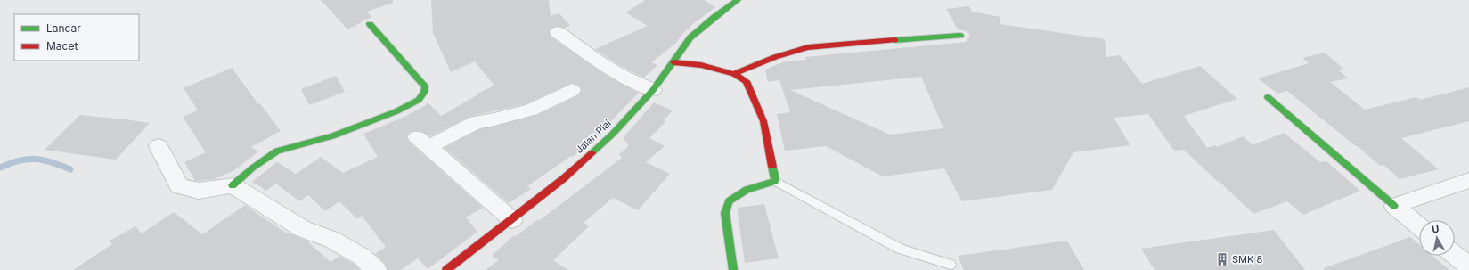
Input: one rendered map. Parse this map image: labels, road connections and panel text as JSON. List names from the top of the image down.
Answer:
{
  "streets": {
    "street": ["Jalan Piai"]
  },
  "places": {
    "building": ["SMK 8"]
  },
  "legend": ["Lancar", "Macet"],
  "north": "top"
}
